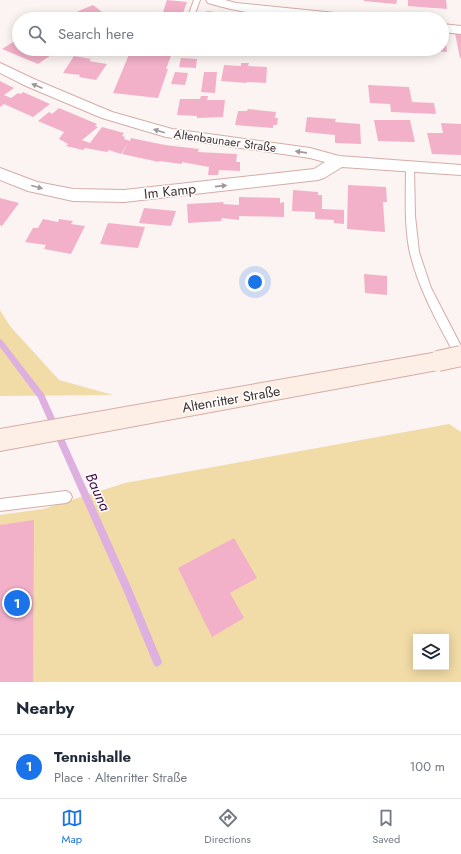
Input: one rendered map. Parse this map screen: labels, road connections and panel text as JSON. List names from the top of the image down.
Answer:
{
  "streets": {
    "main road": ["Altenritter Straße"],
    "street": ["Altenbaunaer Straße", "Im Kamp"]
  },
  "crossings": [
    ["Altenbaunaer Straße", "Im Kamp"]
  ],
  "one_way": ["Altenbaunaer Straße", "Im Kamp"],
  "water": ["Bauna"],
  "page": {
    "search": "Search here",
    "pins": "1",
    "heading": "Nearby",
    "list": [
      {
        "mark": "1",
        "name": "Tennishalle",
        "note": "Place · Altenritter Straße",
        "value": "100 m"
      }
    ],
    "nav": ["Map", "Directions", "Saved"]
  }
}
